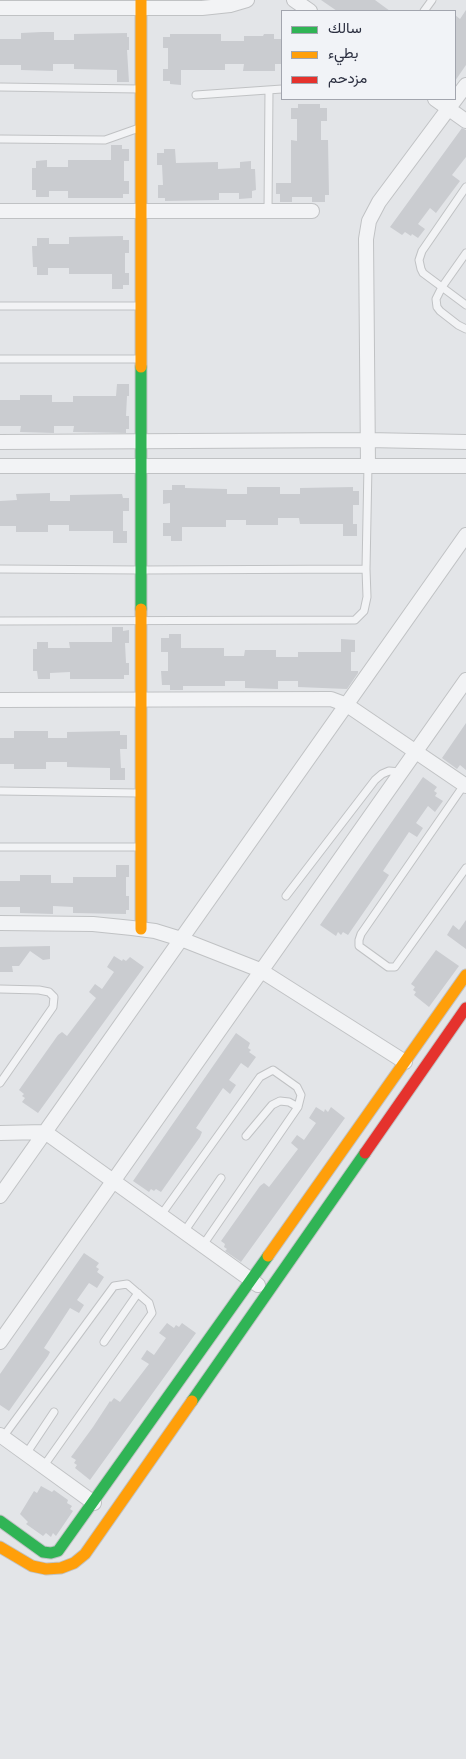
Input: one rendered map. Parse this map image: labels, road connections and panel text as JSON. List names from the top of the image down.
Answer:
{
  "legend": ["سالك", "بطيء", "مزدحم"]
}
